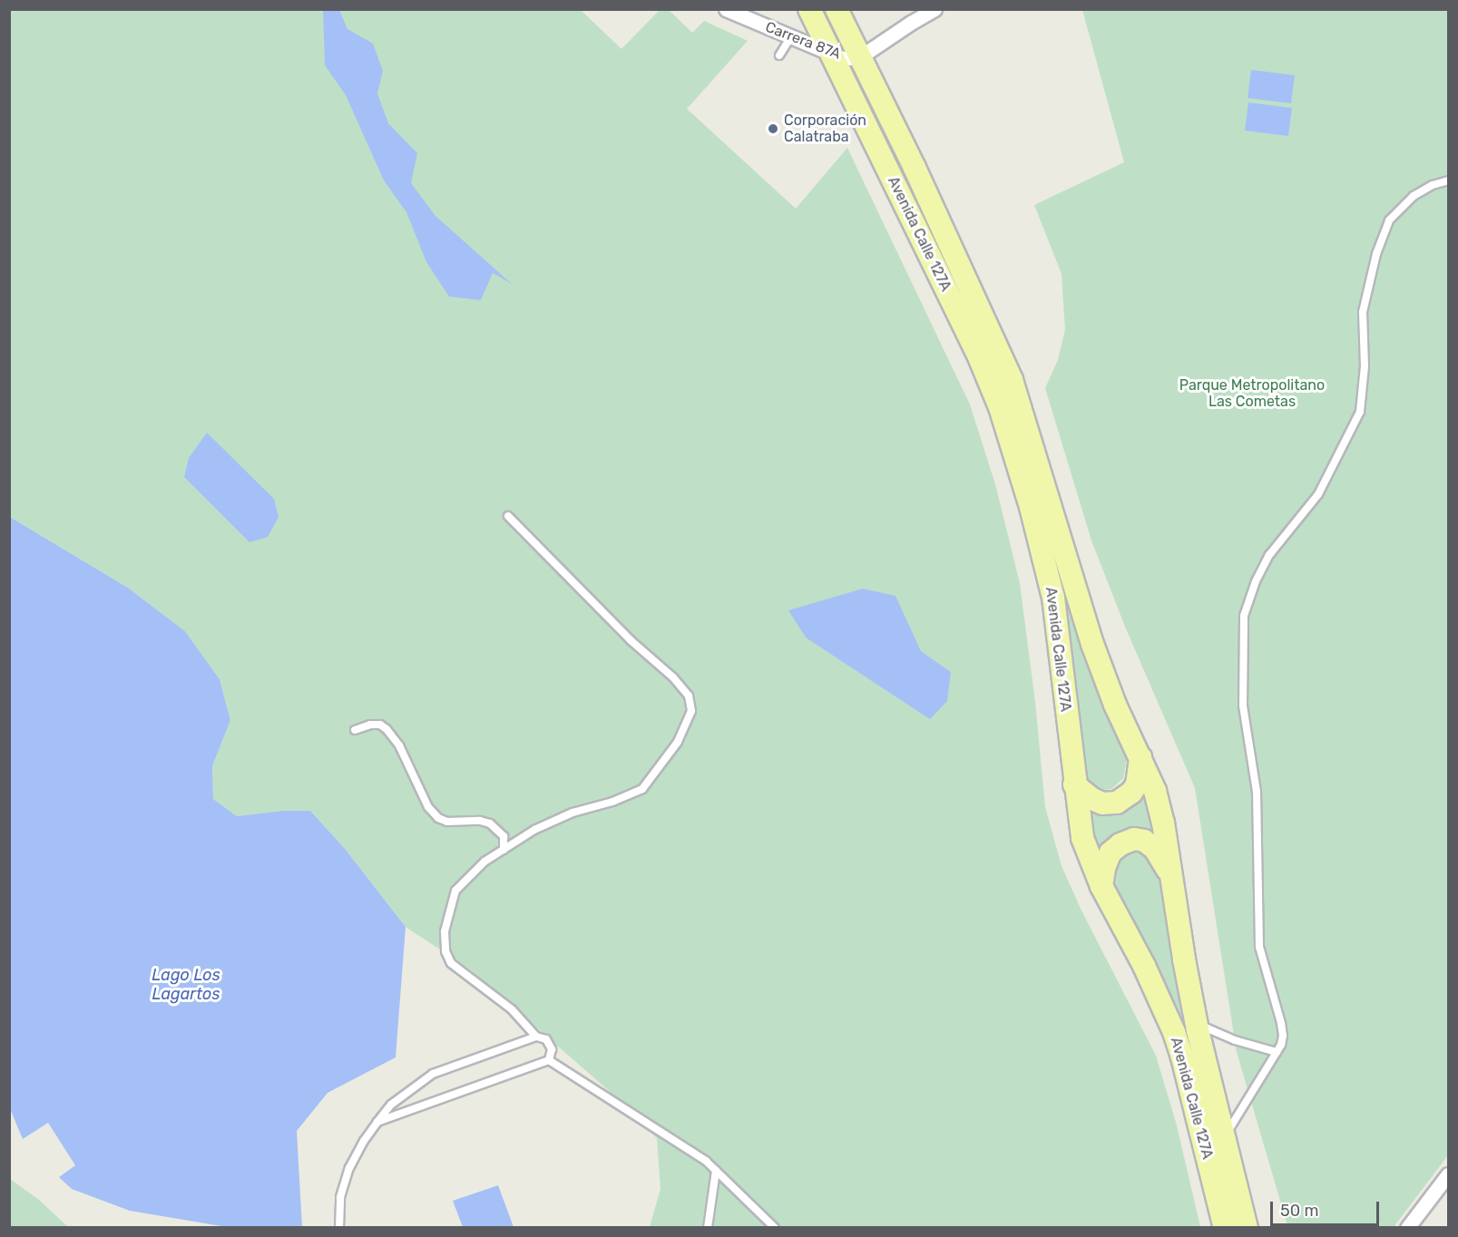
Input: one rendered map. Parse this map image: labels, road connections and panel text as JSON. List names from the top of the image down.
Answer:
{
  "streets": {
    "main road": ["Avenida Calle 127A"],
    "street": ["Carrera 87A"]
  },
  "crossings": [
    ["Carrera 87A", "Avenida Calle 127A"]
  ],
  "water": ["Lago Los Lagartos"],
  "parks": ["Parque Metropolitano Las Cometas"],
  "places": ["Corporación Calatraba"],
  "scale_bar": "50 m"
}
